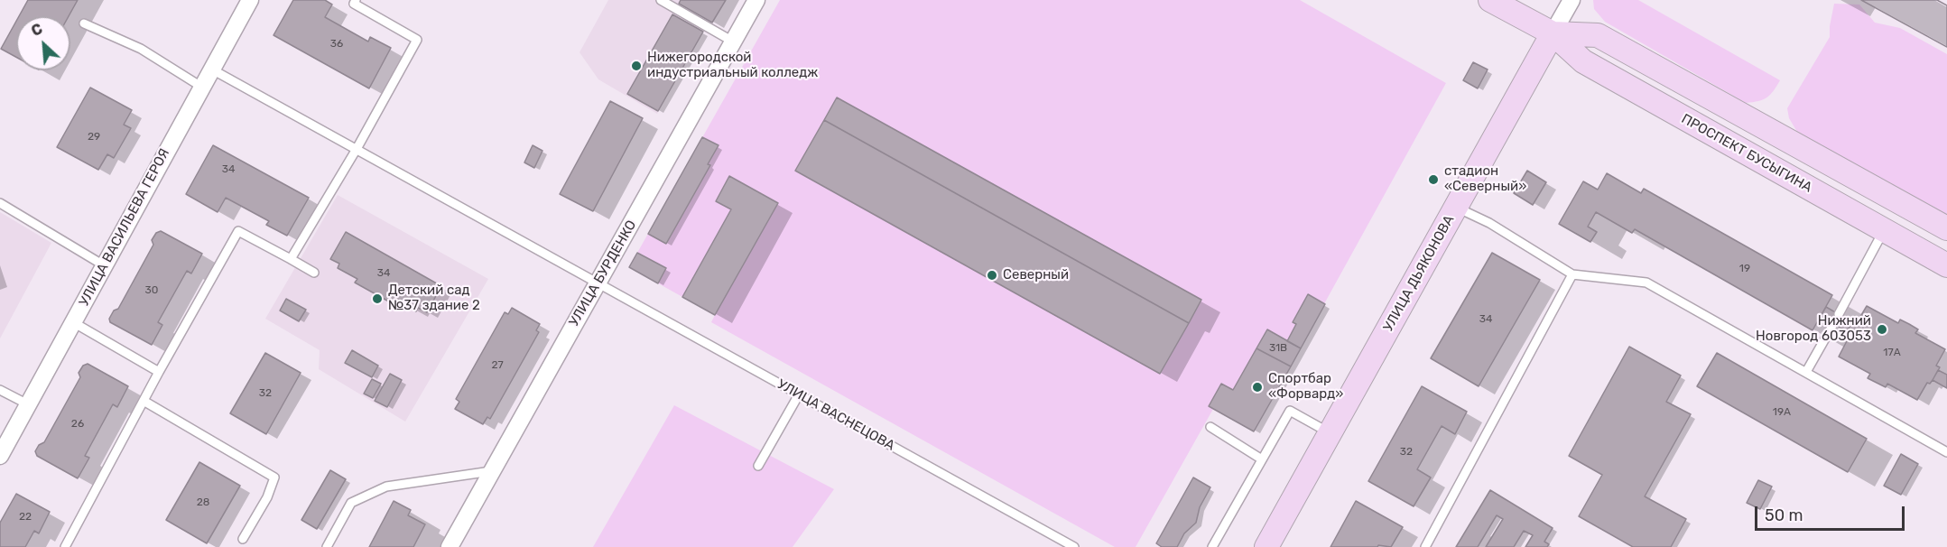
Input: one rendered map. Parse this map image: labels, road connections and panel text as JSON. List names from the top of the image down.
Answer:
{
  "streets": {
    "main road": ["ПРОСПЕКТ БУСЫГИНА", "УЛИЦА ДЬЯКОНОВА"],
    "street": ["УЛИЦА ВАСИЛЬЕВА ГЕРОЯ", "УЛИЦА БУРДЕНКО"],
    "lane": ["УЛИЦА ВАСНЕЦОВА"]
  },
  "crossings": [
    ["ПРОСПЕКТ БУСЫГИНА", "УЛИЦА ДЬЯКОНОВА"],
    ["УЛИЦА ВАСИЛЬЕВА ГЕРОЯ", "УЛИЦА ВАСНЕЦОВА"],
    ["УЛИЦА БУРДЕНКО", "УЛИЦА ВАСНЕЦОВА"]
  ],
  "places": [
    "Нижегородской индустриальный колледж",
    "стадион «Северный»",
    "Северный",
    "Детский сад №37 здание 2",
    "Нижний Новгород 603053",
    "Спортбар «Форвард»"
  ],
  "house_numbers": [
    "36",
    "29",
    "34",
    "19",
    "34",
    "30",
    "34",
    "31В",
    "17А",
    "27",
    "32",
    "19А",
    "26",
    "32",
    "28",
    "22"
  ],
  "scale_bar": "50 m",
  "north": "top left"
}
